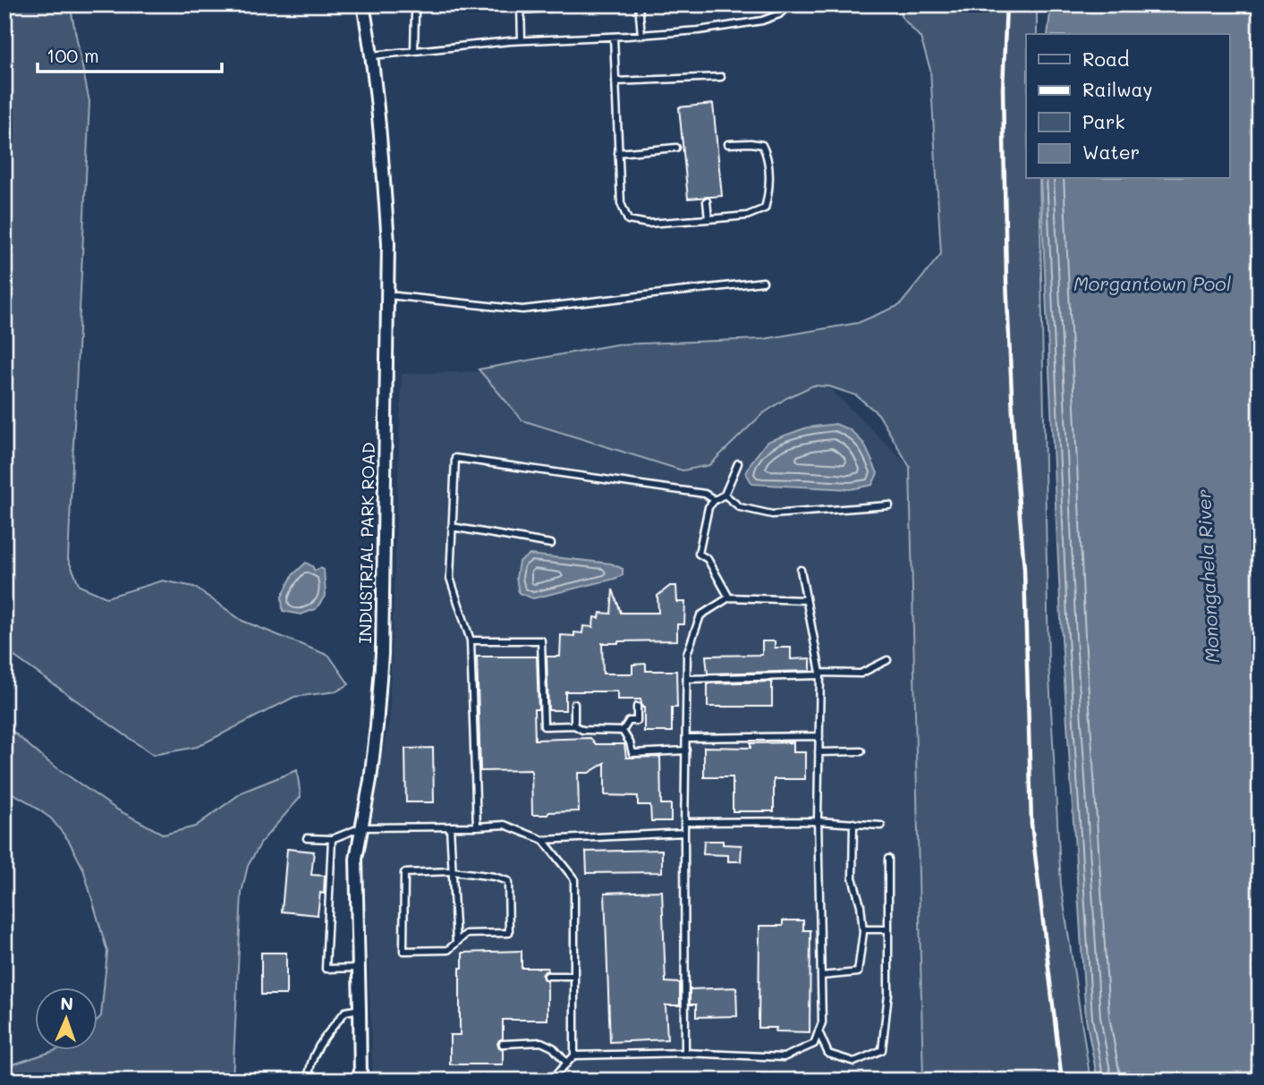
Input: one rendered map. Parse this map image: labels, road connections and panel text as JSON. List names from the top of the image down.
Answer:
{
  "streets": {
    "street": ["INDUSTRIAL PARK ROAD"]
  },
  "water": ["Morgantown Pool", "Monongahela River"],
  "legend": [
    "Road",
    "Railway",
    "Park",
    "Water"
  ],
  "scale_bar": "100 m",
  "north": "top"
}
